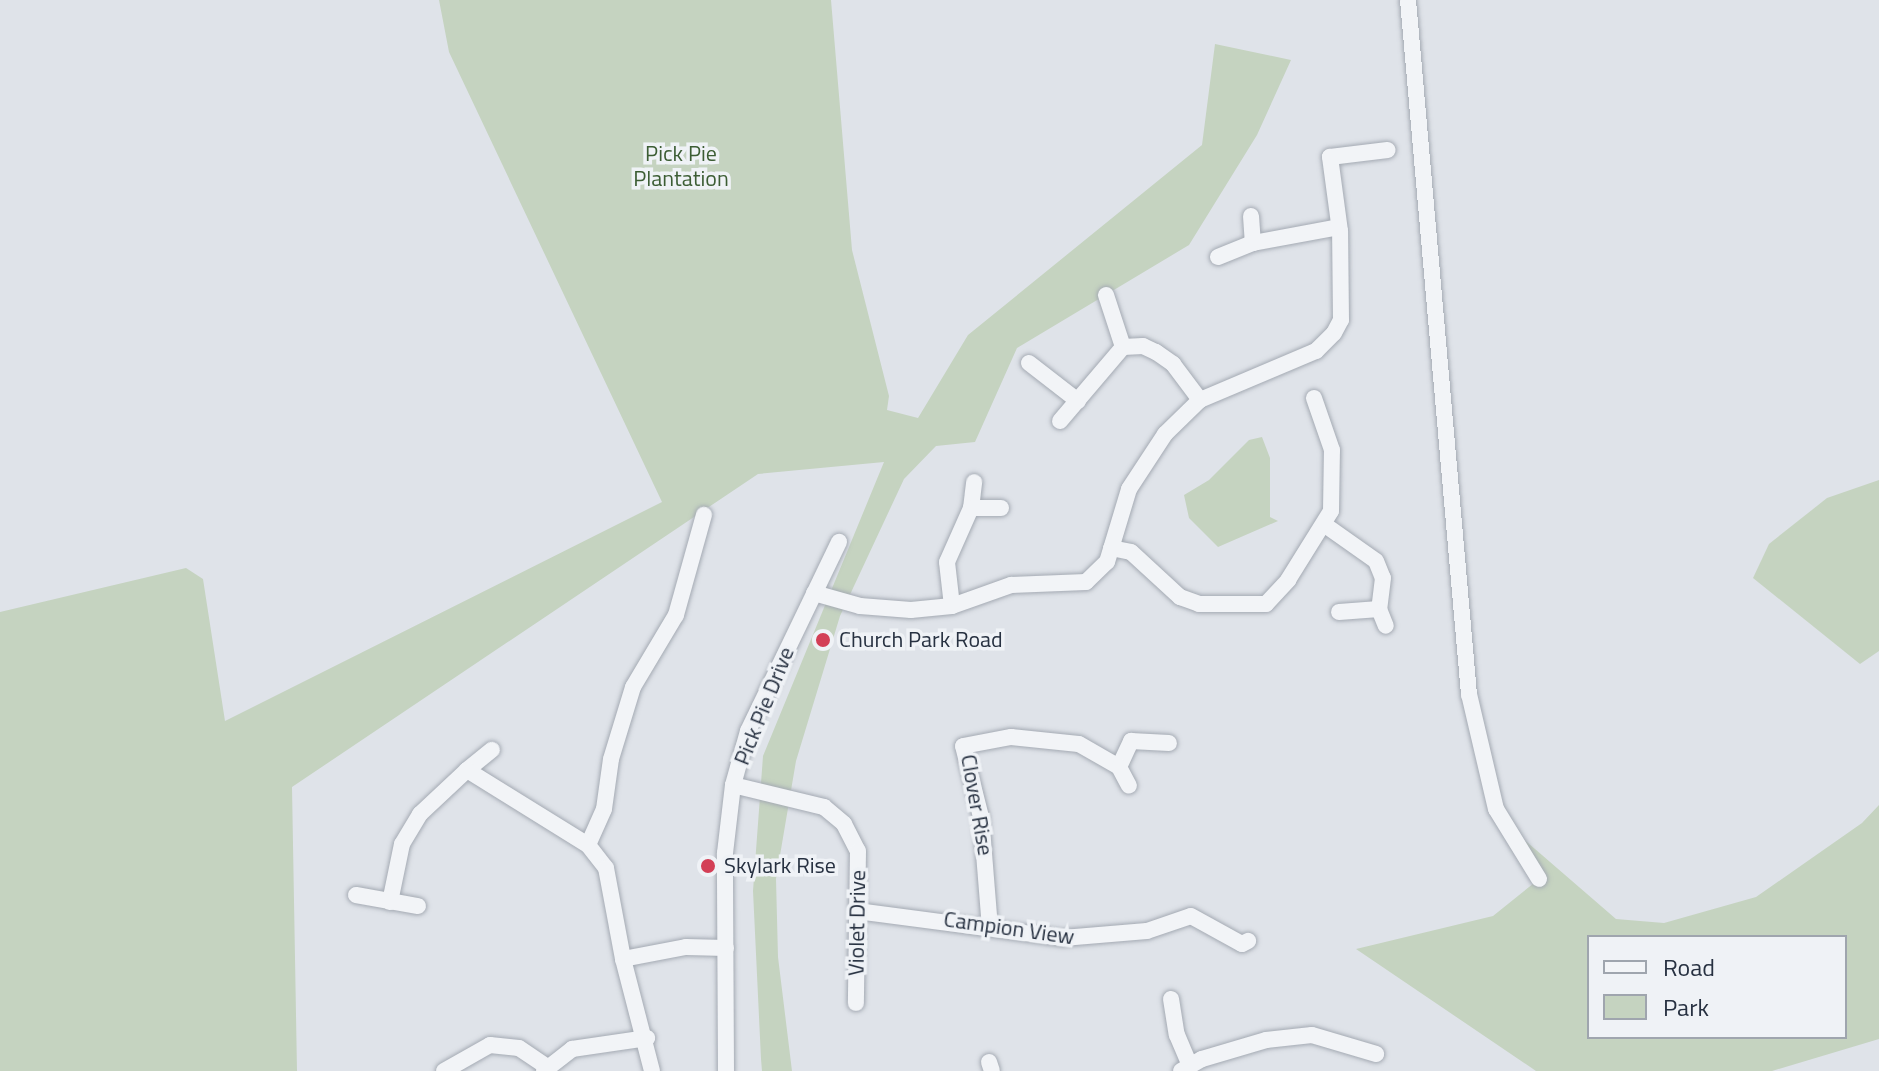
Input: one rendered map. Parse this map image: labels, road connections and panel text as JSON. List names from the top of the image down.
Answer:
{
  "streets": {
    "street": [
      "Pick Pie Drive",
      "Clover Rise",
      "Violet Drive",
      "Campion View"
    ]
  },
  "crossings": [
    ["Pick Pie Drive", "Violet Drive"],
    ["Clover Rise", "Campion View"],
    ["Violet Drive", "Campion View"]
  ],
  "parks": ["Pick Pie Plantation"],
  "places": ["Church Park Road", "Skylark Rise"],
  "legend": ["Road", "Park"]
}
